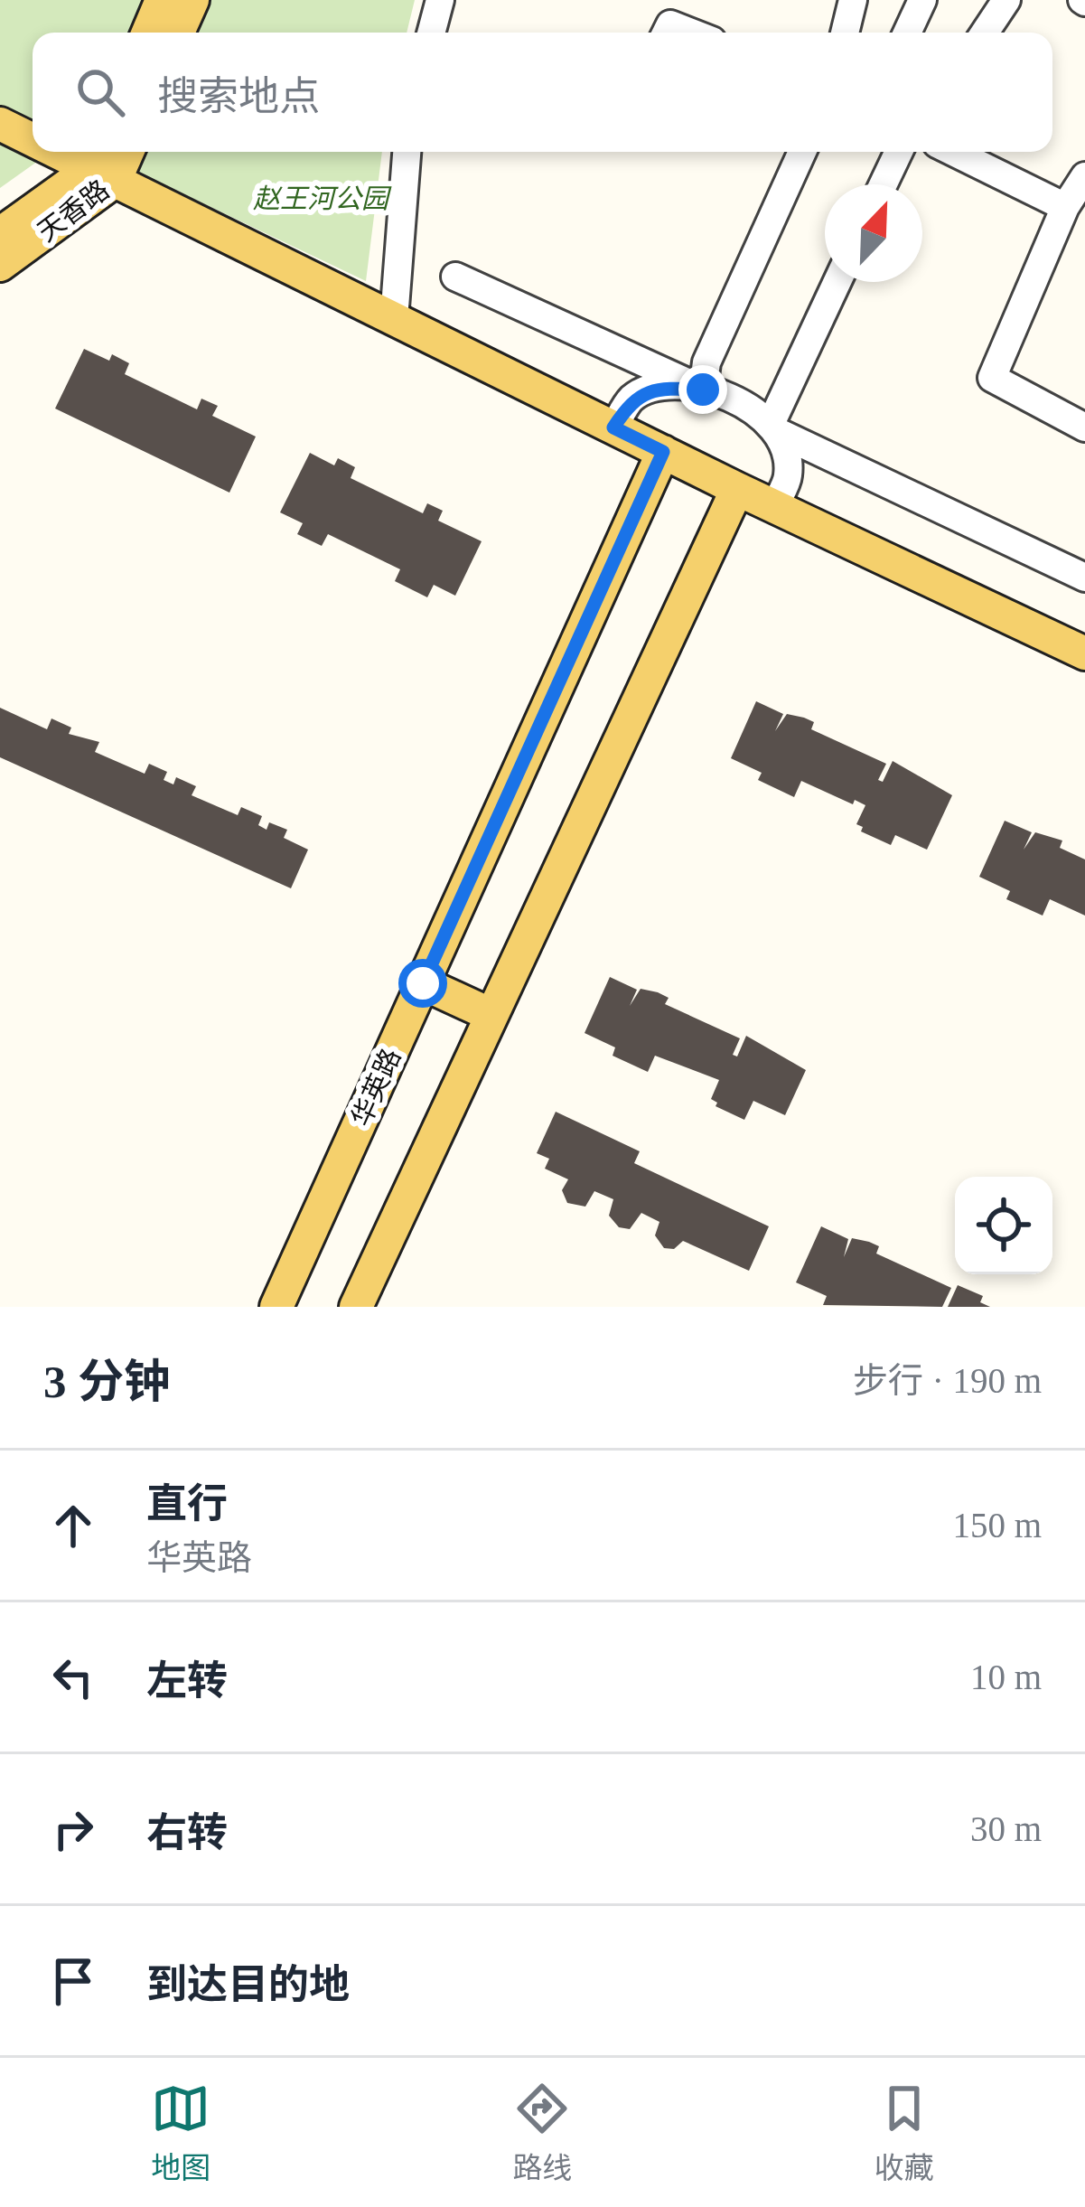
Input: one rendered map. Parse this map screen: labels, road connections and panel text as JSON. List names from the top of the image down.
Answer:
{
  "streets": {
    "main road": ["天香路", "华英路"]
  },
  "parks": ["赵王河公园"],
  "north": "top right",
  "page": {
    "search": "搜索地点",
    "heading": ["3 分钟", "步行 · 190 m"],
    "list": [
      ["直行", "华英路", "150 m"],
      ["左转", "10 m"],
      ["右转", "30 m"],
      "到达目的地"
    ],
    "nav": ["地图", "路线", "收藏"]
  }
}
